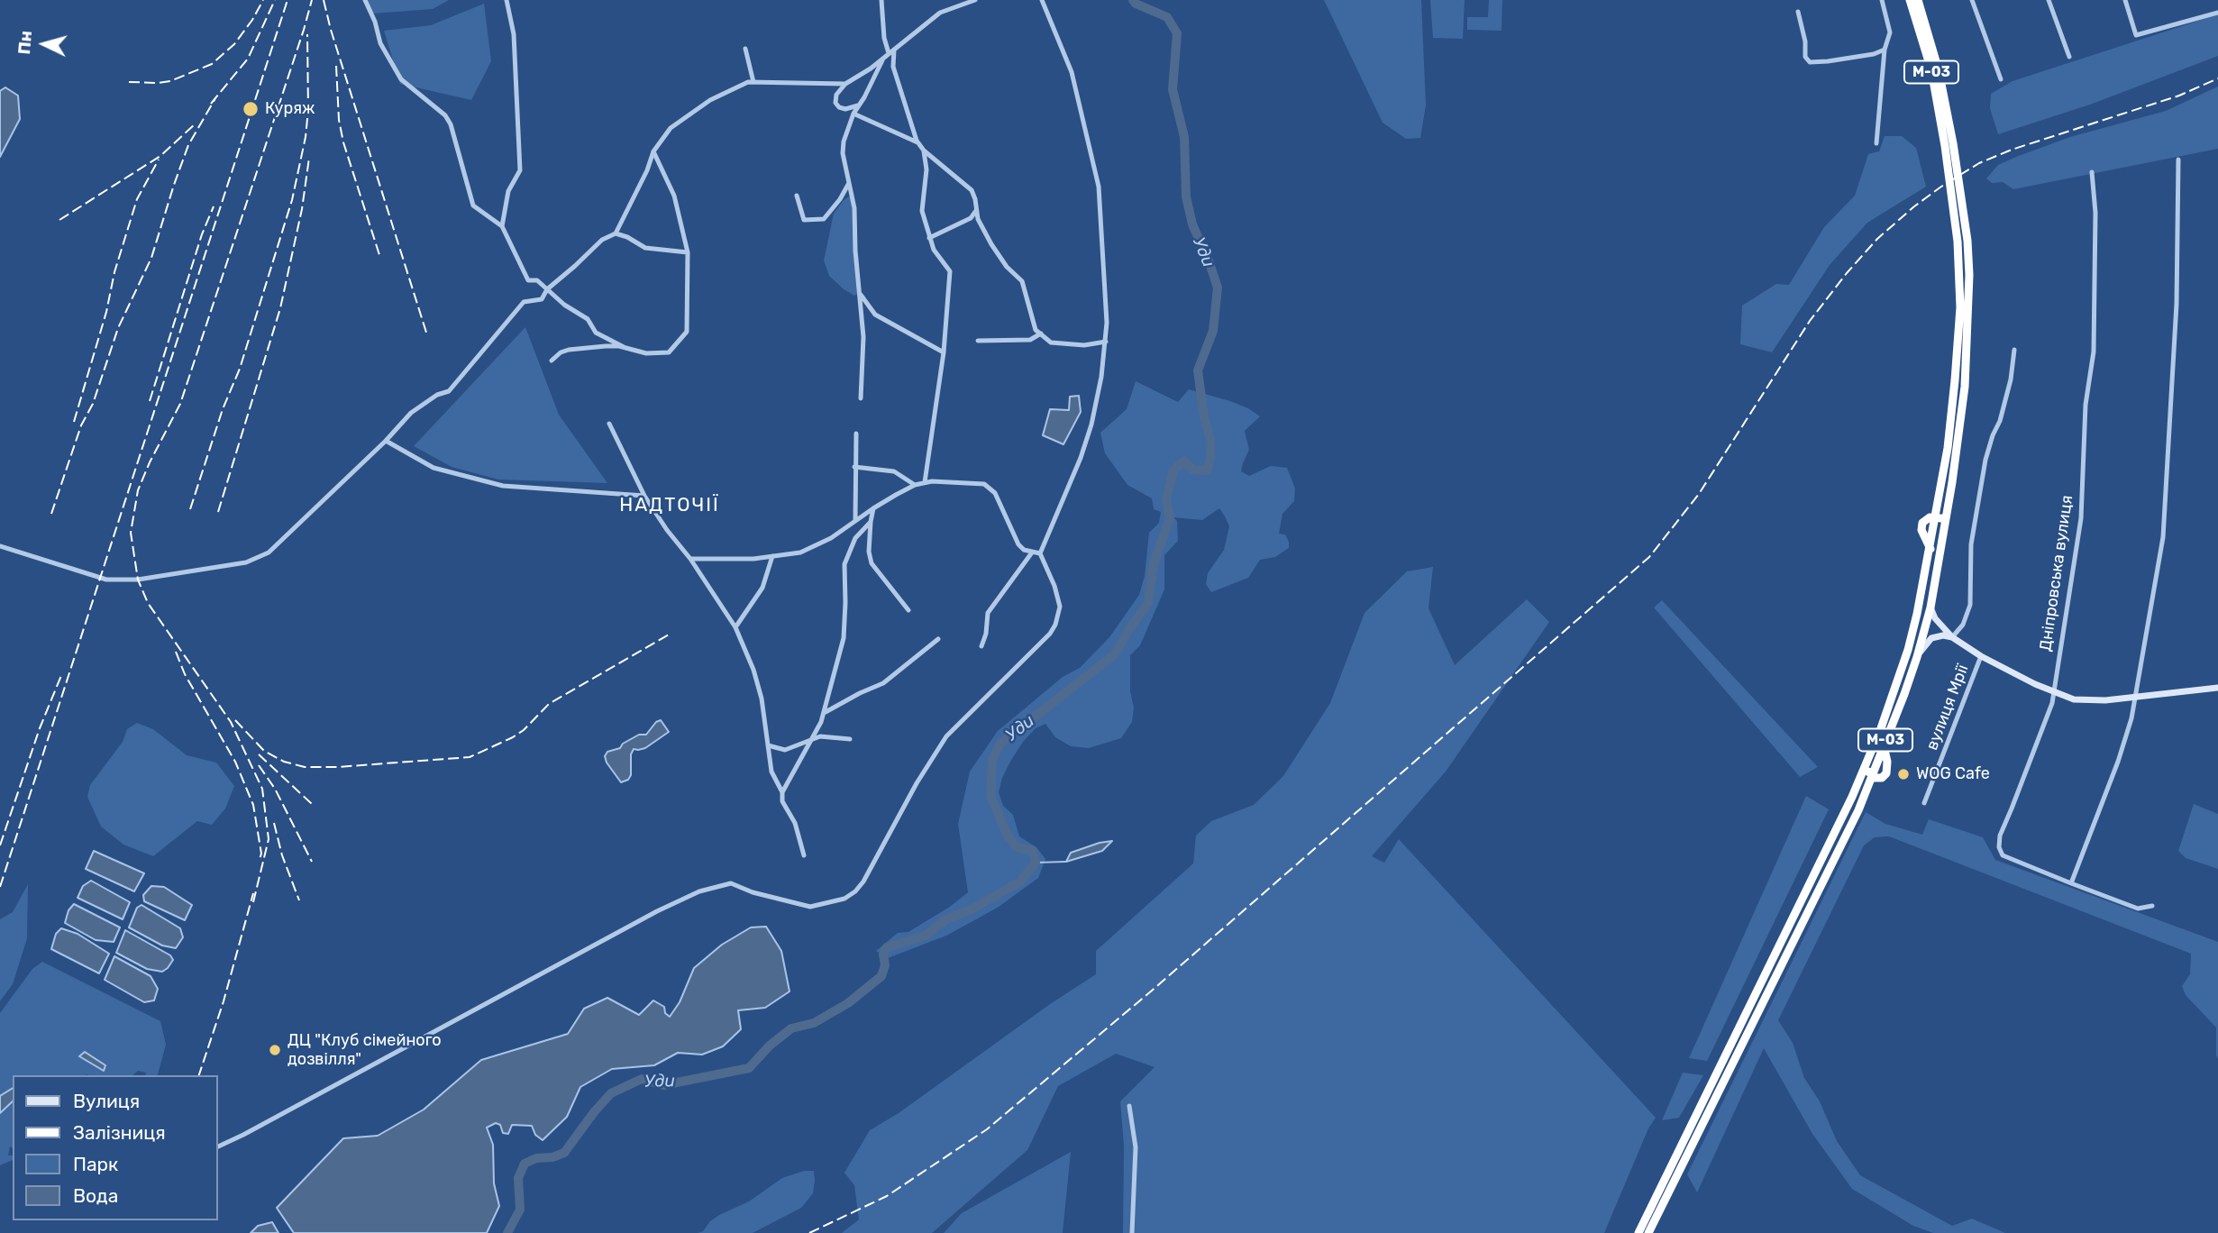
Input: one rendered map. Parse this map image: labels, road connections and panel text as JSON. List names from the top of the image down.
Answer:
{
  "streets": {
    "highway": ["М-03"],
    "street": ["Дніпровська вулиця", "вулиця Мрії"]
  },
  "districts": ["НАДТОЧІЇ"],
  "water": ["Уди"],
  "places": ["Куряж", "WOG Cafe", "ДЦ \"Клуб сімейного дозвілля\""],
  "legend": [
    "Вулиця",
    "Залізниця",
    "Парк",
    "Вода"
  ],
  "north": "left"
}
